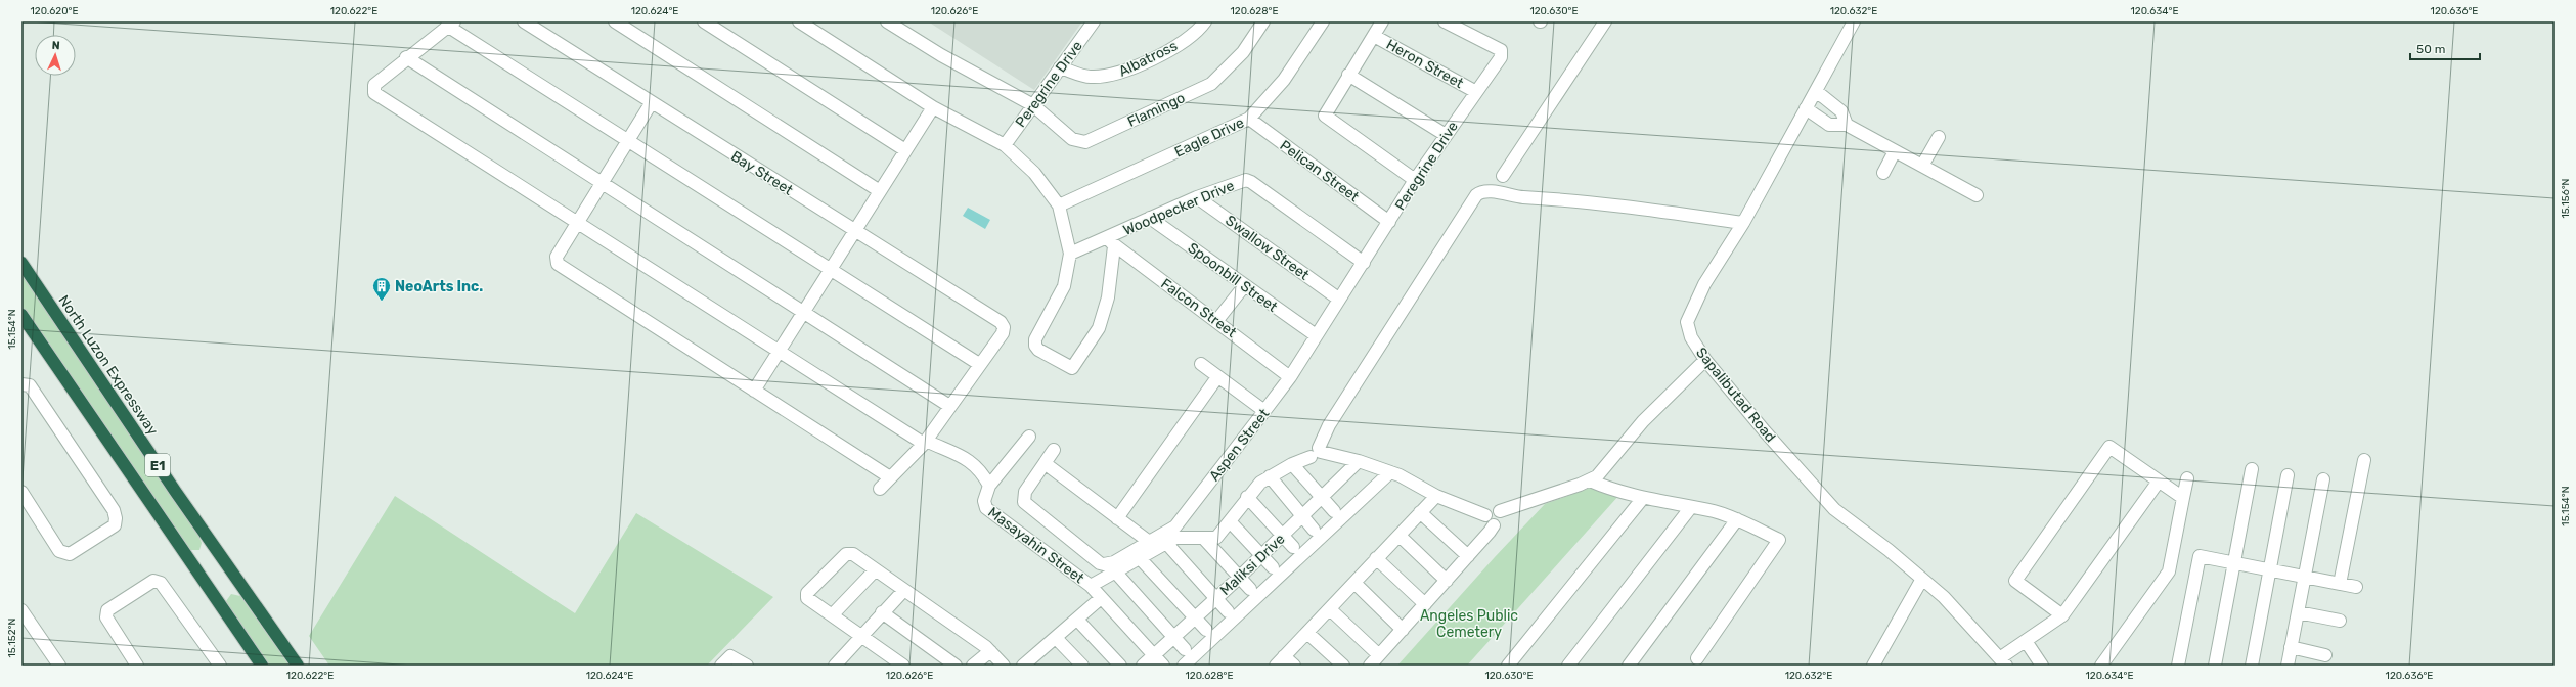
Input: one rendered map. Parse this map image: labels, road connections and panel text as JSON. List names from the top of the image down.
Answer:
{
  "streets": {
    "highway": ["North Luzon Expressway", "E1"],
    "street": [
      "Albatross",
      "Heron Street",
      "Peregrine Drive",
      "Flamingo",
      "Eagle Drive",
      "Pelican Street",
      "Bay Street",
      "Woodpecker Drive",
      "Swallow Street",
      "Spoonbill Street",
      "Falcon Street",
      "Sapalibutad Road",
      "Aspen Street",
      "Masayahin Street",
      "Maliksi Drive"
    ]
  },
  "crossings": [
    ["Albatross", "Peregrine Drive"],
    ["Heron Street", "Peregrine Drive"],
    ["Peregrine Drive", "Flamingo"],
    ["Peregrine Drive", "Pelican Street"],
    ["Peregrine Drive", "Woodpecker Drive"],
    ["Peregrine Drive", "Swallow Street"],
    ["Peregrine Drive", "Spoonbill Street"],
    ["Peregrine Drive", "Aspen Street"],
    ["Eagle Drive", "Pelican Street"],
    ["Woodpecker Drive", "Swallow Street"],
    ["Woodpecker Drive", "Spoonbill Street"],
    ["Woodpecker Drive", "Falcon Street"],
    ["Spoonbill Street", "Aspen Street"],
    ["Falcon Street", "Aspen Street"]
  ],
  "parks": ["Angeles Public Cemetery"],
  "places": {
    "building": ["NeoArts Inc."]
  },
  "scale_bar": "50 m",
  "north": "top",
  "coordinates": [
    "120.620°E",
    "120.622°E",
    "120.624°E",
    "120.626°E",
    "120.628°E",
    "120.630°E",
    "120.632°E",
    "120.634°E",
    "120.636°E",
    "15.156°N",
    "15.154°N",
    "15.152°N"
  ]
}
